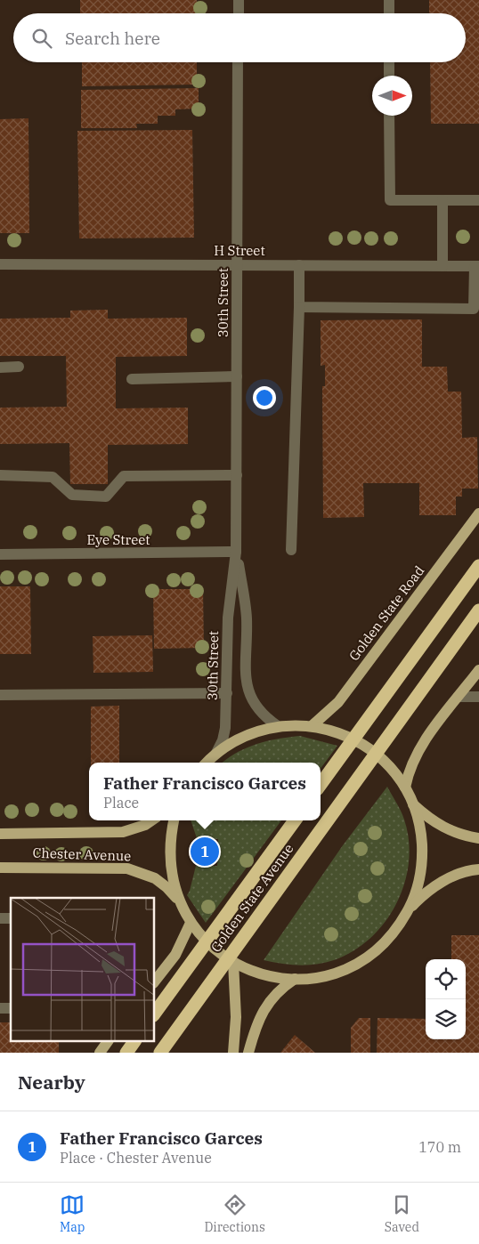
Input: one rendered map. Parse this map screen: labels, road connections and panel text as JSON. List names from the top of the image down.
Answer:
{
  "streets": {
    "highway": ["Golden State Avenue"],
    "main road": ["Golden State Road", "Chester Avenue"],
    "street": ["H Street", "30th Street", "Eye Street"]
  },
  "crossings": [
    ["H Street", "30th Street"],
    ["30th Street", "Eye Street"]
  ],
  "north": "right",
  "page": {
    "search": "Search here",
    "popup": ["Father Francisco Garces", "Place"],
    "pins": "1",
    "heading": "Nearby",
    "list": [
      {
        "mark": "1",
        "name": "Father Francisco Garces",
        "note": "Place · Chester Avenue",
        "value": "170 m"
      }
    ],
    "nav": ["Map", "Directions", "Saved"]
  }
}
